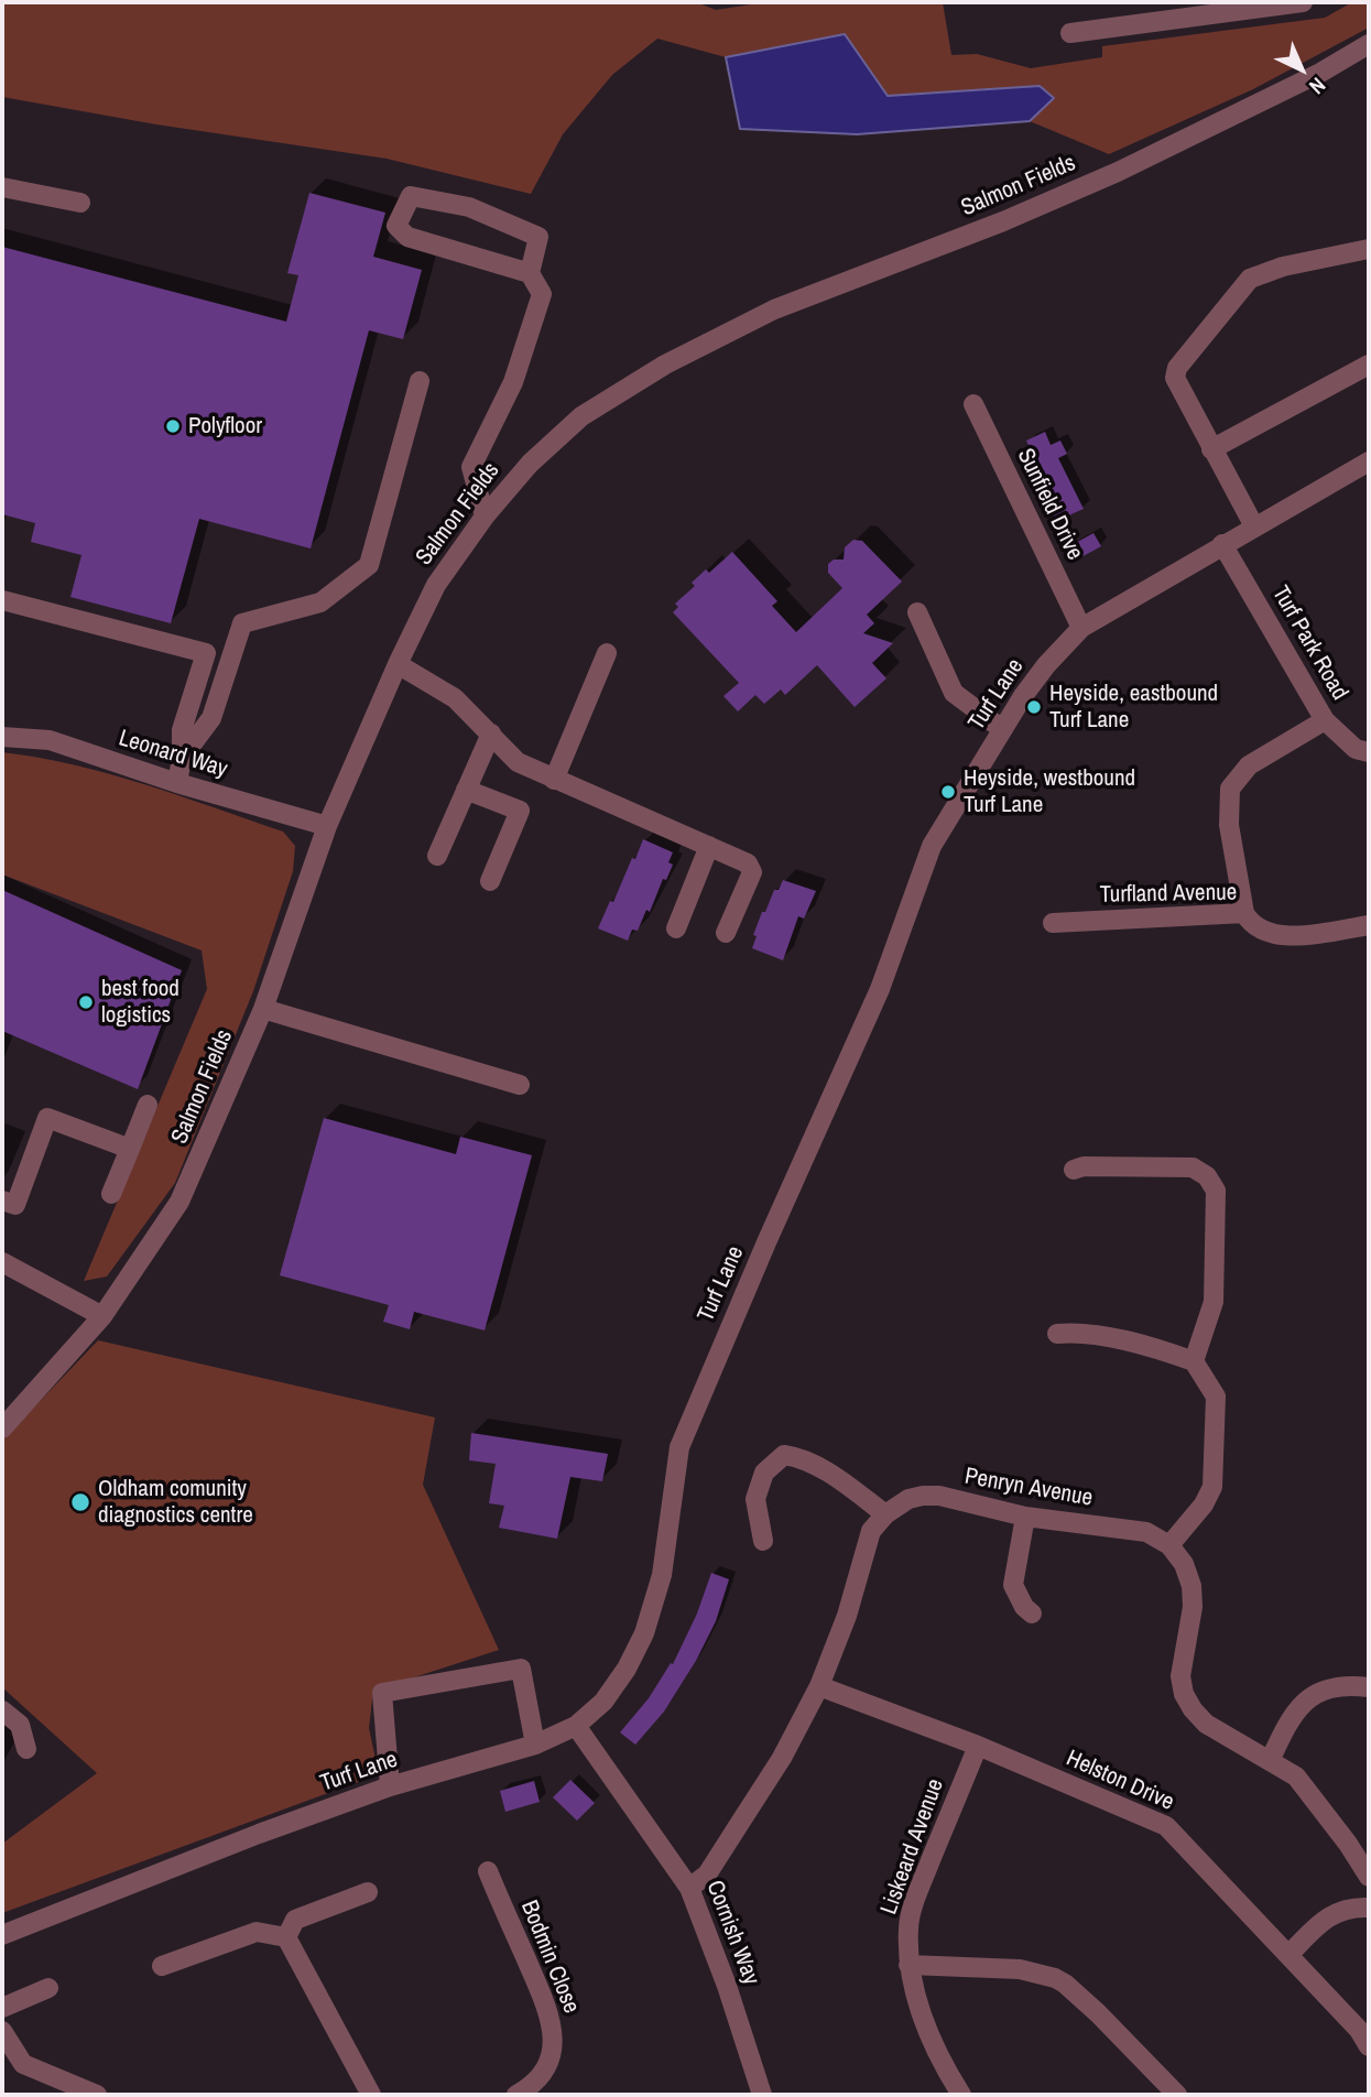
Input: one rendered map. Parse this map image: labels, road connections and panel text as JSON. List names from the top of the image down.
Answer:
{
  "streets": {
    "street": [
      "Salmon Fields",
      "Sunfield Drive",
      "Turf Park Road",
      "Turf Lane",
      "Leonard Way",
      "Turfland Avenue",
      "Penryn Avenue",
      "Helston Drive",
      "Liskeard Avenue",
      "Cornish Way",
      "Bodmin Close"
    ]
  },
  "crossings": [
    ["Salmon Fields", "Leonard Way"],
    ["Sunfield Drive", "Turf Lane"],
    ["Turf Park Road", "Turf Lane"],
    ["Turf Lane", "Cornish Way"],
    ["Helston Drive", "Liskeard Avenue"]
  ],
  "places": [
    "Polyfloor",
    "Heyside, eastbound Turf Lane",
    "Heyside, westbound Turf Lane",
    "best food logistics",
    "Oldham comunity diagnostics centre"
  ],
  "north": "bottom right"
}
